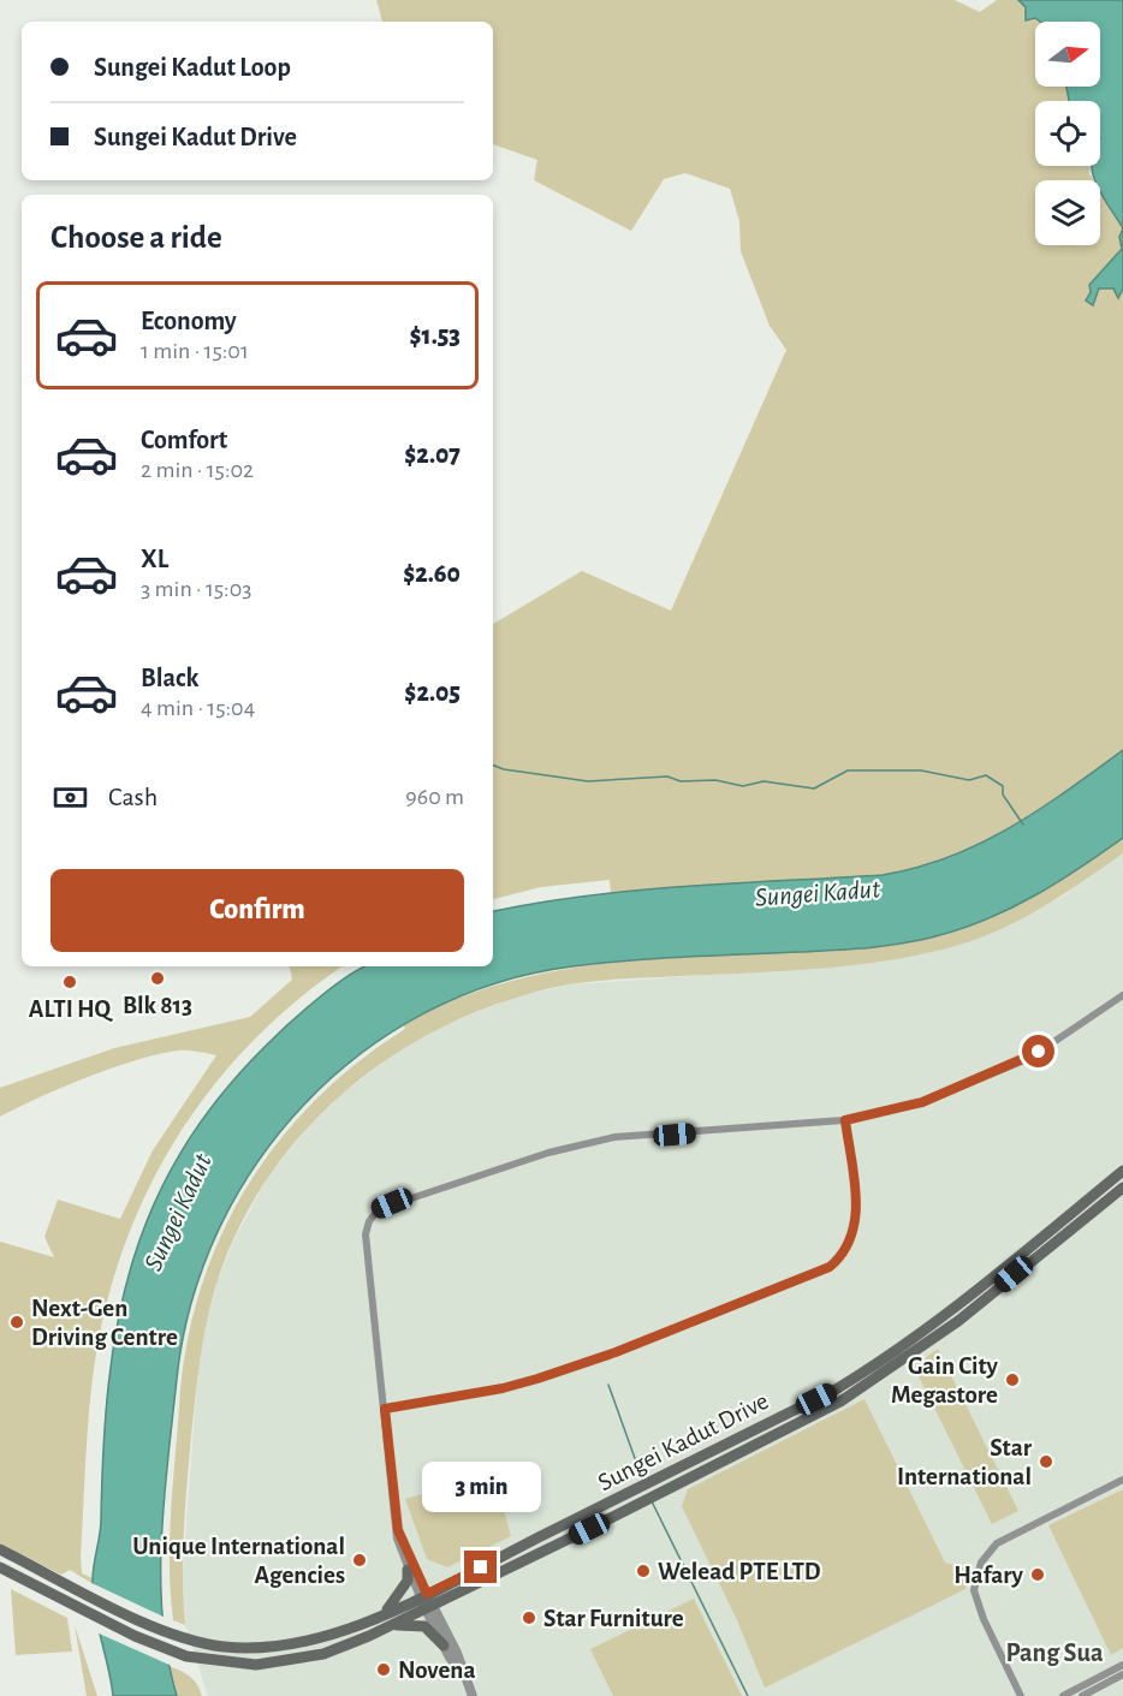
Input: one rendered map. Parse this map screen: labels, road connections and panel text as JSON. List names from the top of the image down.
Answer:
{
  "streets": {
    "main road": ["Sungei Kadut Drive"]
  },
  "districts": ["Pang Sua"],
  "water": ["Sungei Kadut"],
  "places": [
    "Blk 813",
    "ALTI HQ",
    "Next-Gen Driving Centre",
    "Gain City Megastore",
    "Star International",
    "Unique International Agencies",
    "Welead PTE LTD",
    "Hafary",
    "Star Furniture",
    "Novena"
  ],
  "north": "right",
  "page": {
    "banner": ["Sungei Kadut Loop", "Sungei Kadut Drive"],
    "heading": "Choose a ride",
    "list": [
      {
        "name": "Economy",
        "note": "1 min · 15:01",
        "value": "$1.53"
      },
      {
        "name": "Comfort",
        "note": "2 min · 15:02",
        "value": "$2.07"
      },
      {
        "name": "XL",
        "note": "3 min · 15:03",
        "value": "$2.60"
      },
      {
        "name": "Black",
        "note": "4 min · 15:04",
        "value": "$2.05"
      }
    ],
    "pay": ["Cash", "960 m"],
    "buttons": "Confirm",
    "bubble": "3 min"
  }
}
